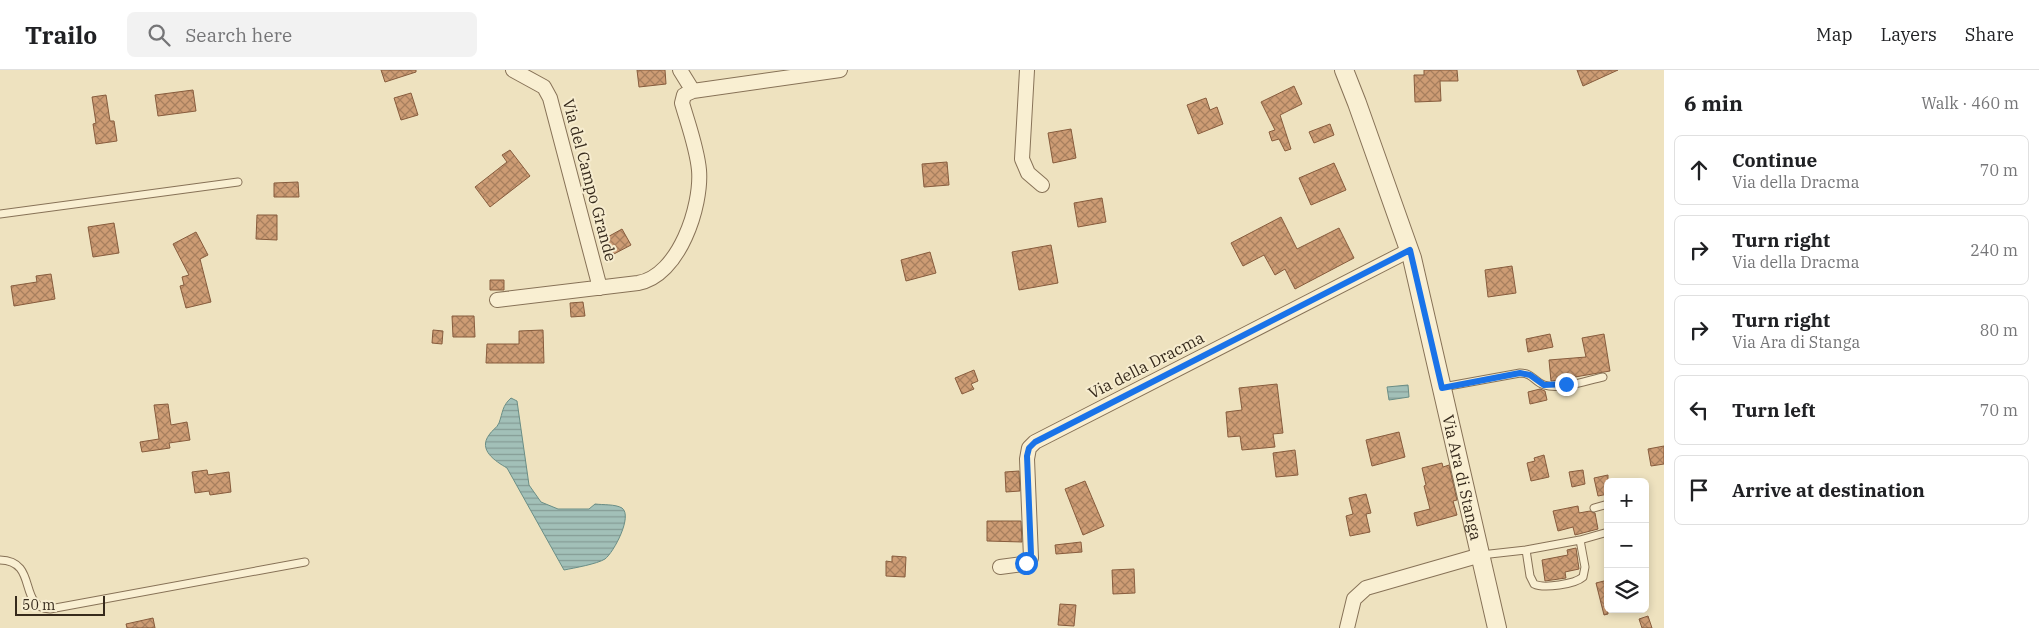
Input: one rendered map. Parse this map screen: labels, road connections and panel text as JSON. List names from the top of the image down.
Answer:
{
  "streets": {
    "street": ["Via del Campo Grande", "Via della Dracma", "Via Ara di Stanga"]
  },
  "crossings": [
    ["Via della Dracma", "Via Ara di Stanga"]
  ],
  "scale_bar": "50 m",
  "page": {
    "header": "Trailo",
    "search": "Search here",
    "nav": ["Map", "Layers", "Share"],
    "heading": ["6 min", "Walk · 460 m"],
    "list": [
      ["Continue", "Via della Dracma", "70 m"],
      ["Turn right", "Via della Dracma", "240 m"],
      ["Turn right", "Via Ara di Stanga", "80 m"],
      ["Turn left", "70 m"],
      "Arrive at destination"
    ],
    "map_buttons": ["+", "−"],
    "scale": "50 m"
  }
}
